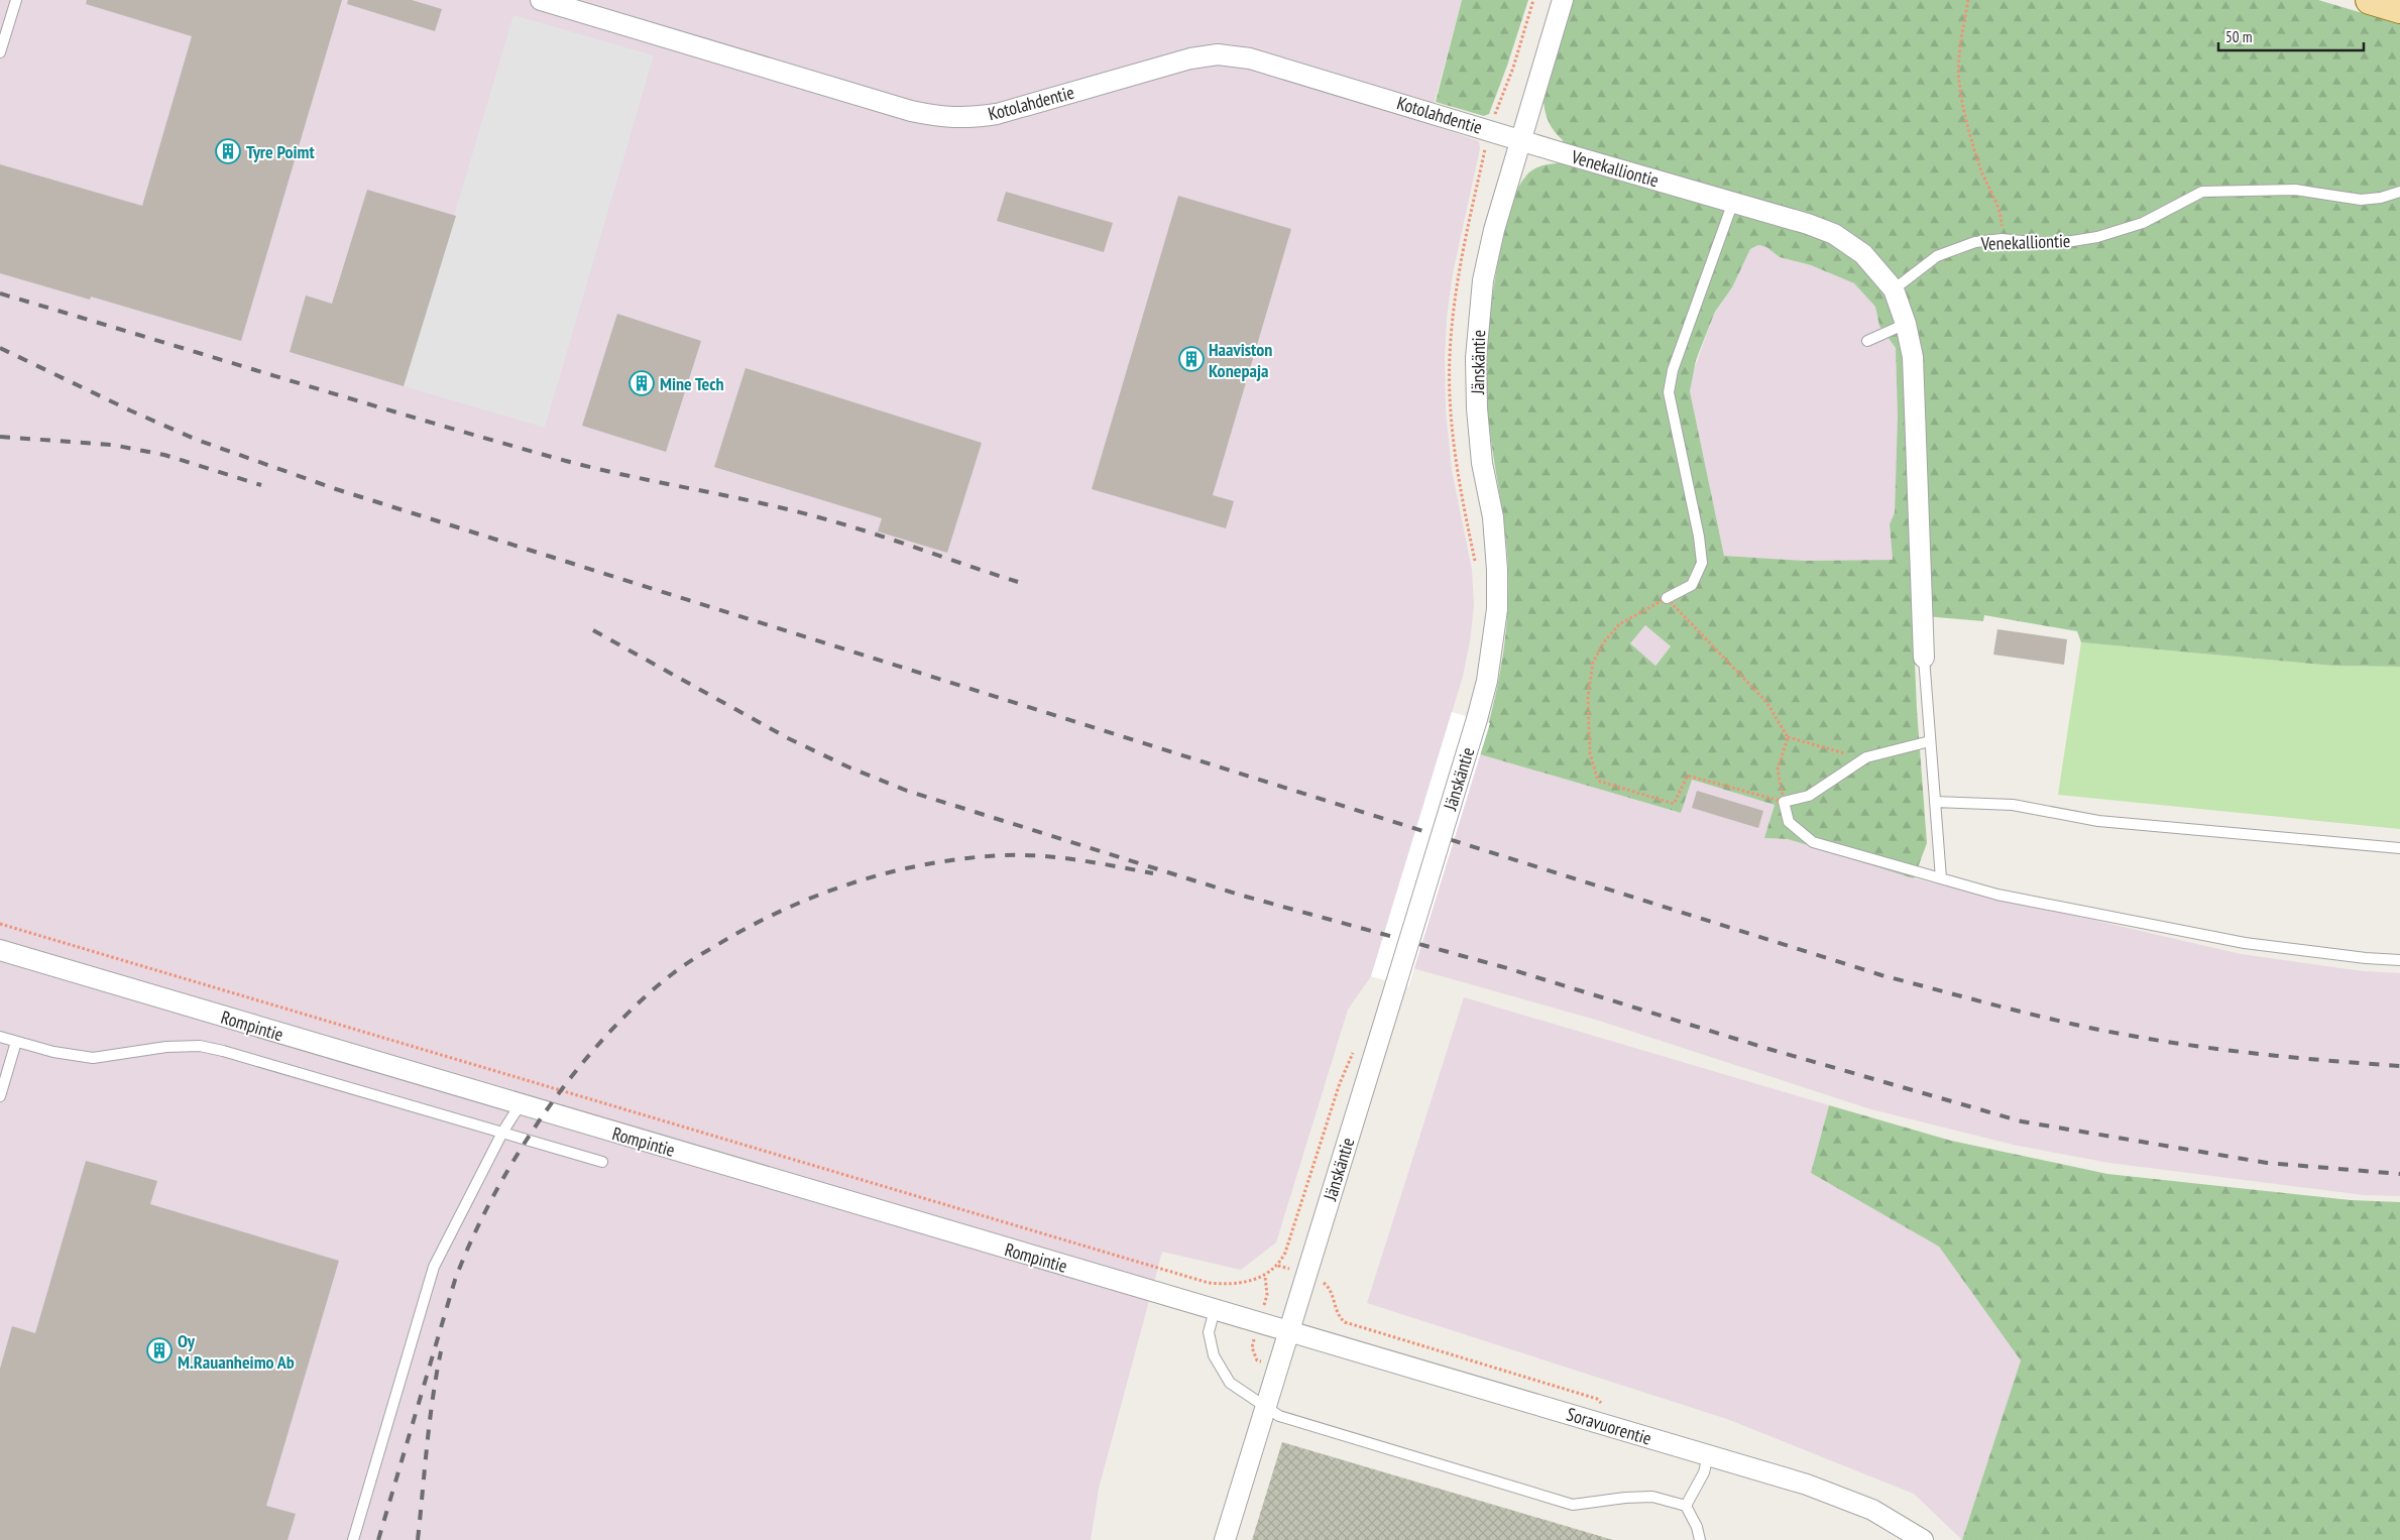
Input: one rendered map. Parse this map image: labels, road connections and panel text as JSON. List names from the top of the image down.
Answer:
{
  "streets": {
    "street": [
      "Kotolahdentie",
      "Venekalliontie",
      "Jänskäntie",
      "Rompintie",
      "Soravuorentie"
    ]
  },
  "crossings": [
    ["Kotolahdentie", "Venekalliontie"],
    ["Kotolahdentie", "Jänskäntie"],
    ["Venekalliontie", "Jänskäntie"],
    ["Jänskäntie", "Rompintie"],
    ["Jänskäntie", "Soravuorentie"],
    ["Rompintie", "Soravuorentie"]
  ],
  "places": {
    "building": [
      "Tyre Poimt",
      "Haaviston Konepaja",
      "Mine Tech",
      "Oy M.Rauanheimo Ab"
    ]
  },
  "scale_bar": "50 m"
}
